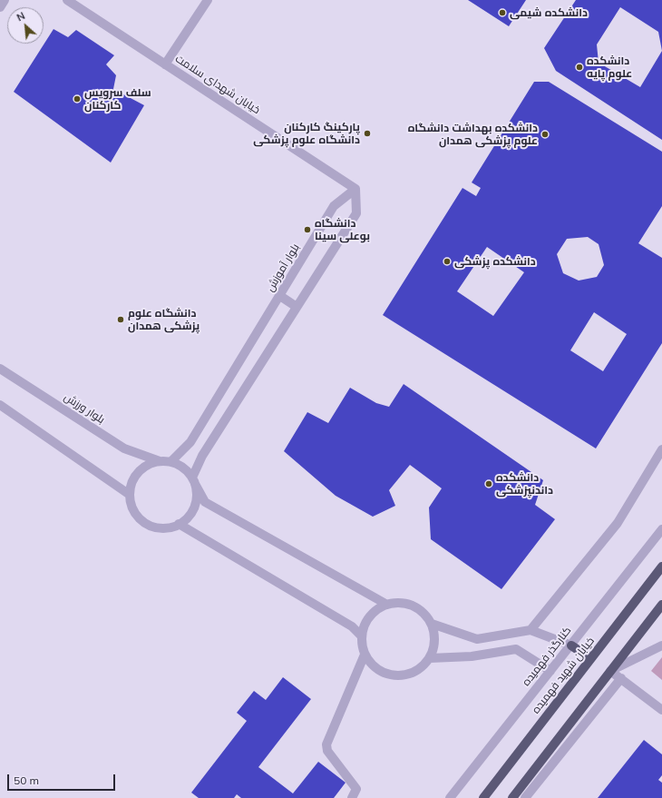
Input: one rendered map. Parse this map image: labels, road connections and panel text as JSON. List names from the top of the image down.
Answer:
{
  "streets": {
    "main road": ["خیابان شهید فهمیده"],
    "street": [
      "خیابان شهدای سلامت",
      "بلوار آموزش",
      "بلوار ورزش",
      "کنارگذر فهمیده"
    ]
  },
  "crossings": [
    ["خیابان شهدای سلامت", "بلوار آموزش"],
    ["بلوار آموزش", "بلوار ورزش"]
  ],
  "places": [
    "دانشکده شیمی",
    "دانشکده علوم پایه",
    "سلف سرویس کارکنان",
    "پارکینگ کارکنان دانشگاه علوم پزشکی",
    "دانشکده بهداشت دانشگاه علوم پزشکی همدان",
    "دانشگاه بوعلی سینا",
    "دانشکده پزشکی",
    "دانشگاه علوم پزشکی همدان",
    "دانشکده داندنپزشکی"
  ],
  "scale_bar": "50 m",
  "north": "top left"
}
